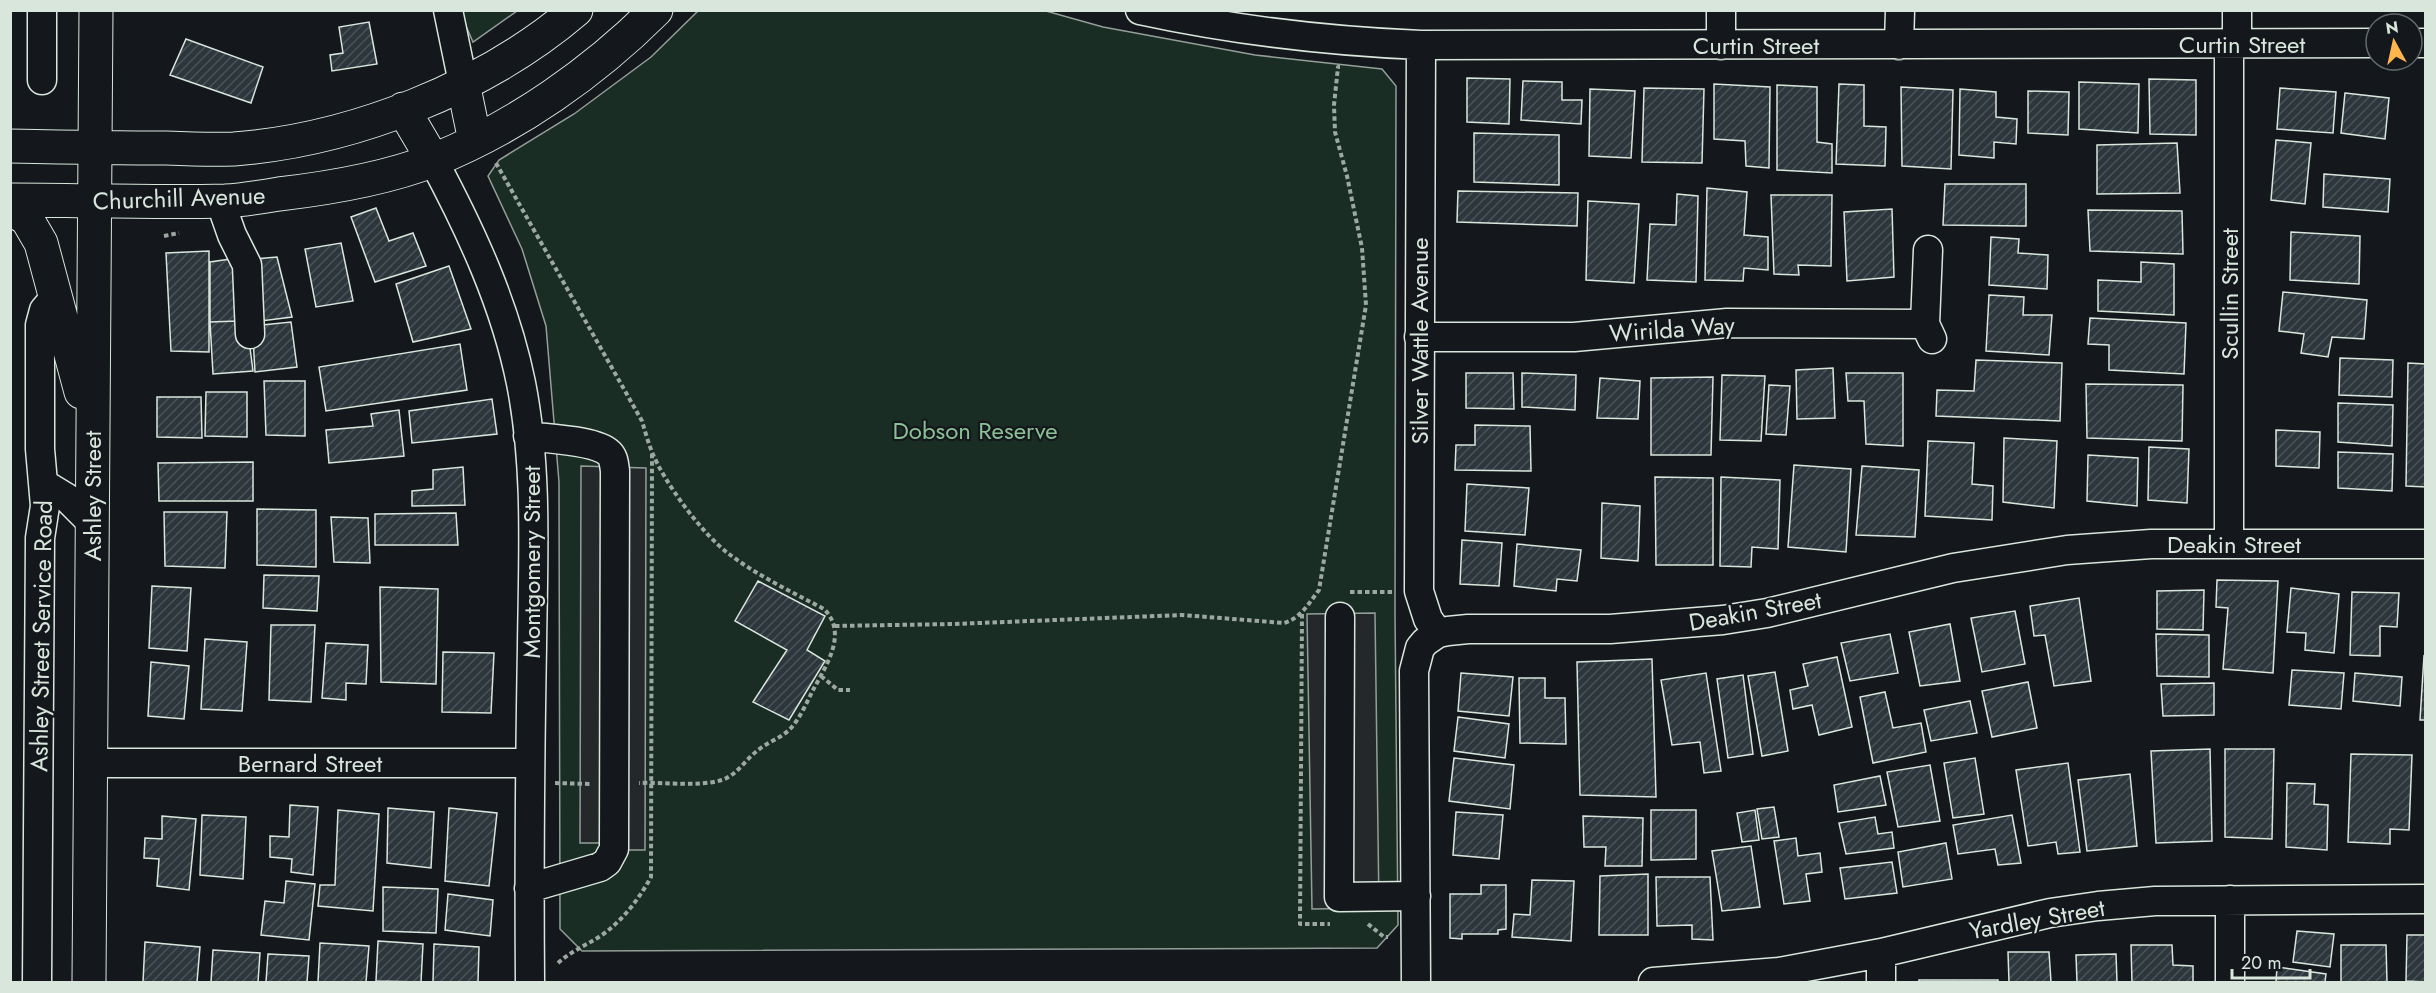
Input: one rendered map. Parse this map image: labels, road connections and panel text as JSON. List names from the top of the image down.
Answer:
{
  "streets": {
    "main road": ["Churchill Avenue", "Ashley Street"],
    "street": [
      "Curtin Street",
      "Scullin Street",
      "Wirilda Way",
      "Silver Wattle Avenue",
      "Deakin Street",
      "Montgomery Street",
      "Ashley Street Service Road",
      "Bernard Street",
      "Yardley Street"
    ]
  },
  "crossings": [
    ["Curtin Street", "Scullin Street"],
    ["Curtin Street", "Silver Wattle Avenue"],
    ["Churchill Avenue", "Ashley Street"],
    ["Churchill Avenue", "Montgomery Street"],
    ["Scullin Street", "Deakin Street"],
    ["Wirilda Way", "Silver Wattle Avenue"],
    ["Silver Wattle Avenue", "Deakin Street"],
    ["Ashley Street", "Bernard Street"],
    ["Montgomery Street", "Bernard Street"]
  ],
  "parks": ["Dobson Reserve"],
  "scale_bar": "20 m",
  "north": "top"
}
